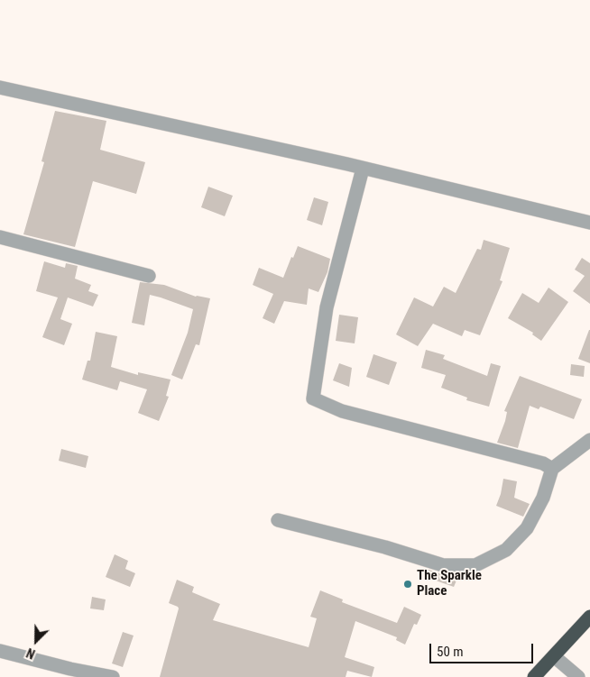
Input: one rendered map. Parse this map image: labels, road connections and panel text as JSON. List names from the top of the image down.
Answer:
{
  "places": ["The Sparkle Place"],
  "scale_bar": "50 m",
  "north": "bottom left"
}
